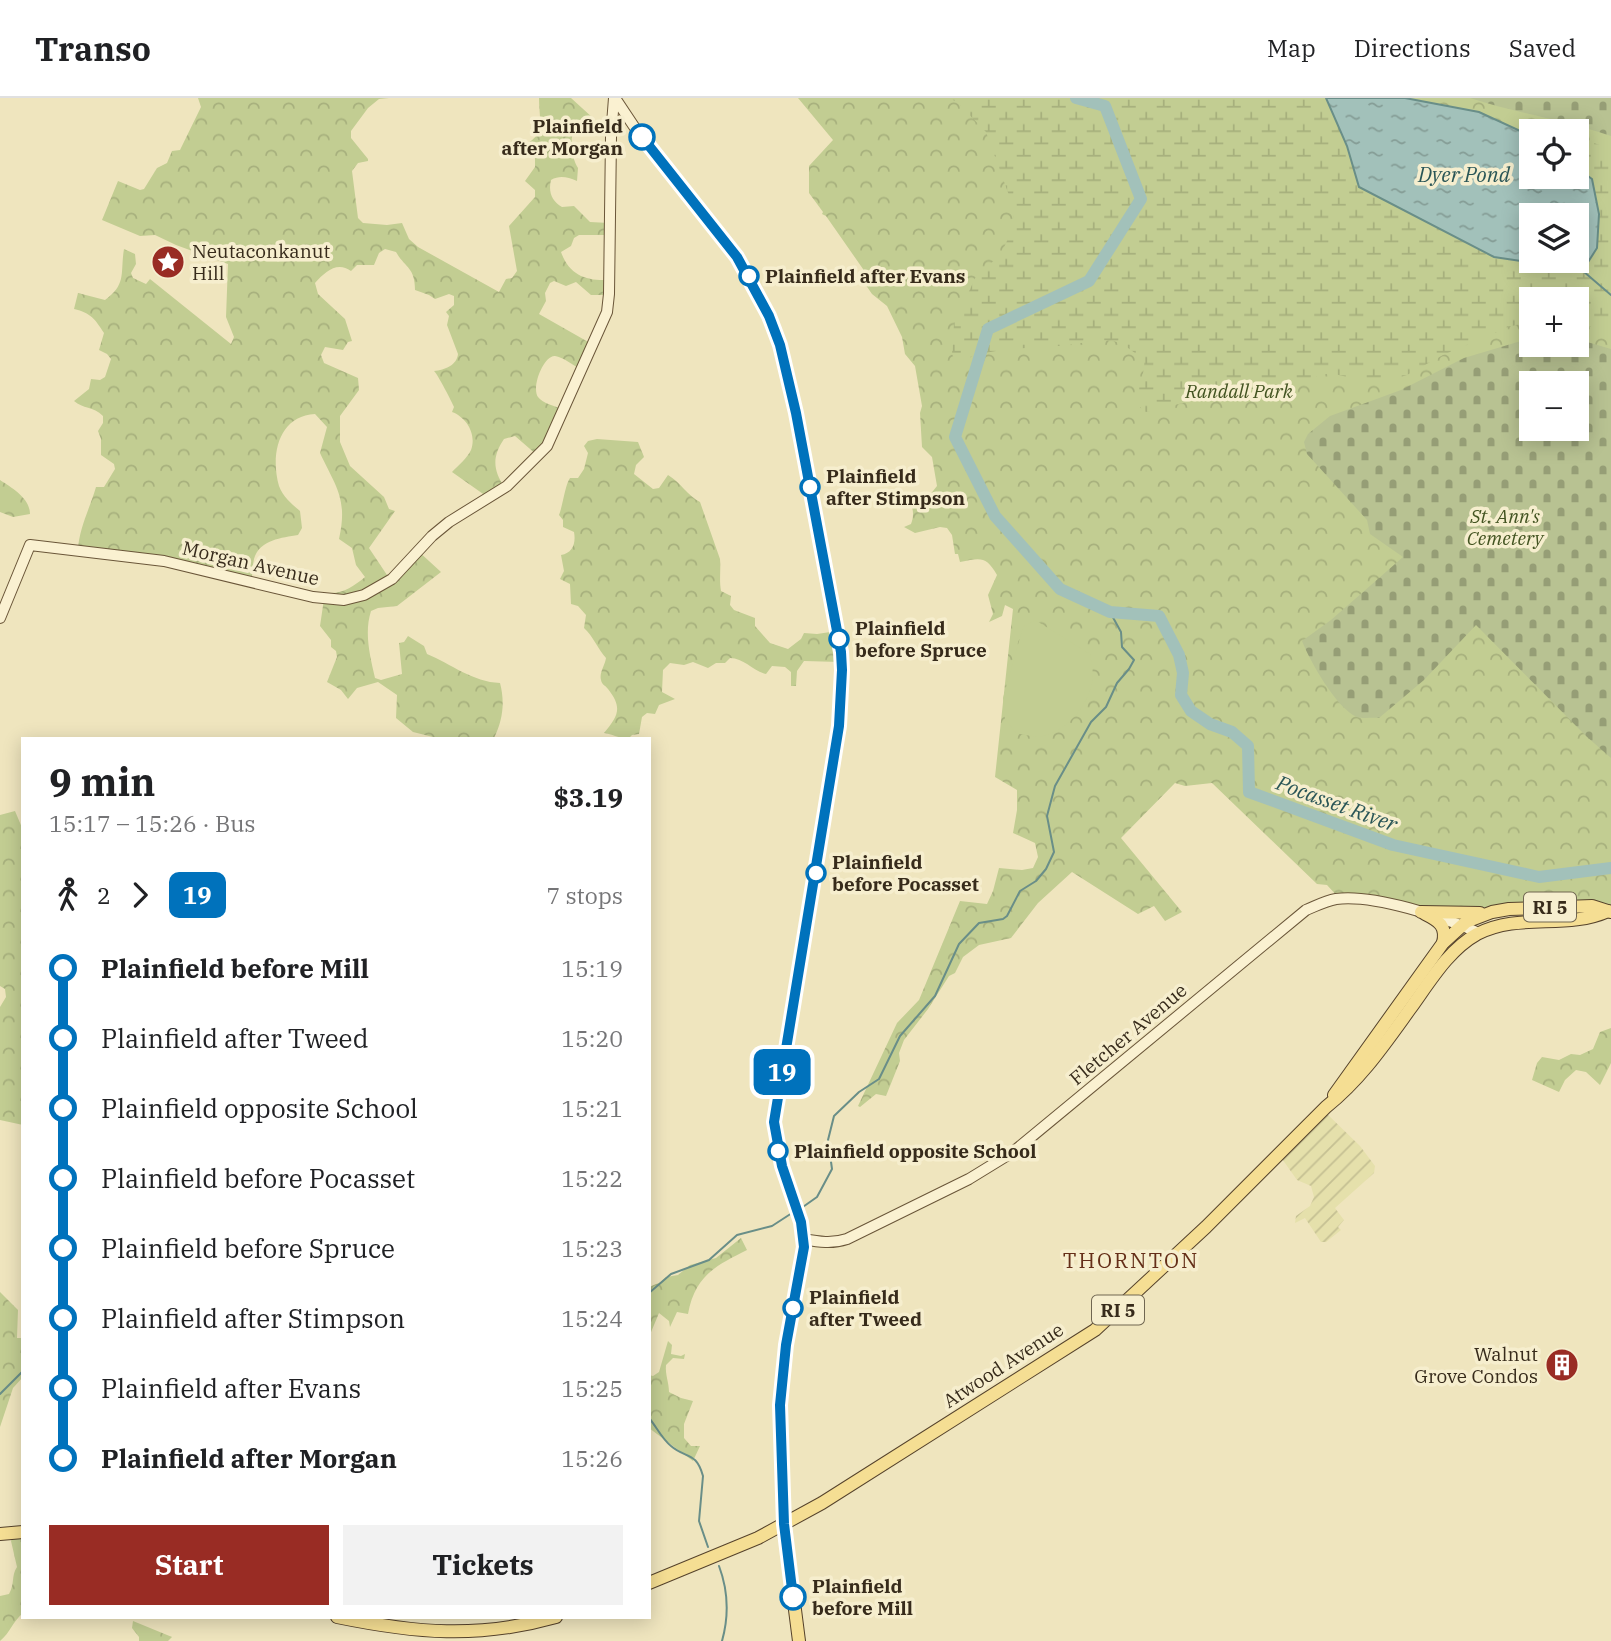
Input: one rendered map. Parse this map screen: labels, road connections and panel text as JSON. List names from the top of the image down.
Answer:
{
  "streets": {
    "main road": ["RI 5", "Atwood Avenue"],
    "street": ["Morgan Avenue", "Fletcher Avenue"]
  },
  "crossings": [
    ["Fletcher Avenue", "Atwood Avenue"]
  ],
  "districts": ["THORNTON"],
  "water": ["Dyer Pond", "Pocasset River"],
  "parks": ["Randall Park", "St. Ann's Cemetery"],
  "places": {
    "other": [
      "Plainfield after Morgan",
      "Plainfield after Evans",
      "Plainfield after Stimpson",
      "Plainfield before Spruce",
      "Plainfield before Pocasset",
      "Plainfield opposite School",
      "Plainfield after Tweed",
      "Plainfield before Mill"
    ],
    "place": ["Neutaconkanut Hill"],
    "building": ["Walnut Grove Condos"]
  },
  "lines": ["bus line 19"],
  "page": {
    "header": "Transo",
    "nav": ["Map", "Directions", "Saved"],
    "on_map": "19",
    "map_buttons": ["+", "−"],
    "heading": ["9 min", "15:17 – 15:26 · Bus", "$3.19"],
    "legs": ["2", "19", "7 stops"],
    "list": [
      {
        "name": "Plainfield before Mill",
        "value": "15:19"
      },
      {
        "name": "Plainfield after Tweed",
        "value": "15:20"
      },
      {
        "name": "Plainfield opposite School",
        "value": "15:21"
      },
      {
        "name": "Plainfield before Pocasset",
        "value": "15:22"
      },
      {
        "name": "Plainfield before Spruce",
        "value": "15:23"
      },
      {
        "name": "Plainfield after Stimpson",
        "value": "15:24"
      },
      {
        "name": "Plainfield after Evans",
        "value": "15:25"
      },
      {
        "name": "Plainfield after Morgan",
        "value": "15:26"
      }
    ],
    "buttons": ["Start", "Tickets"]
  }
}
